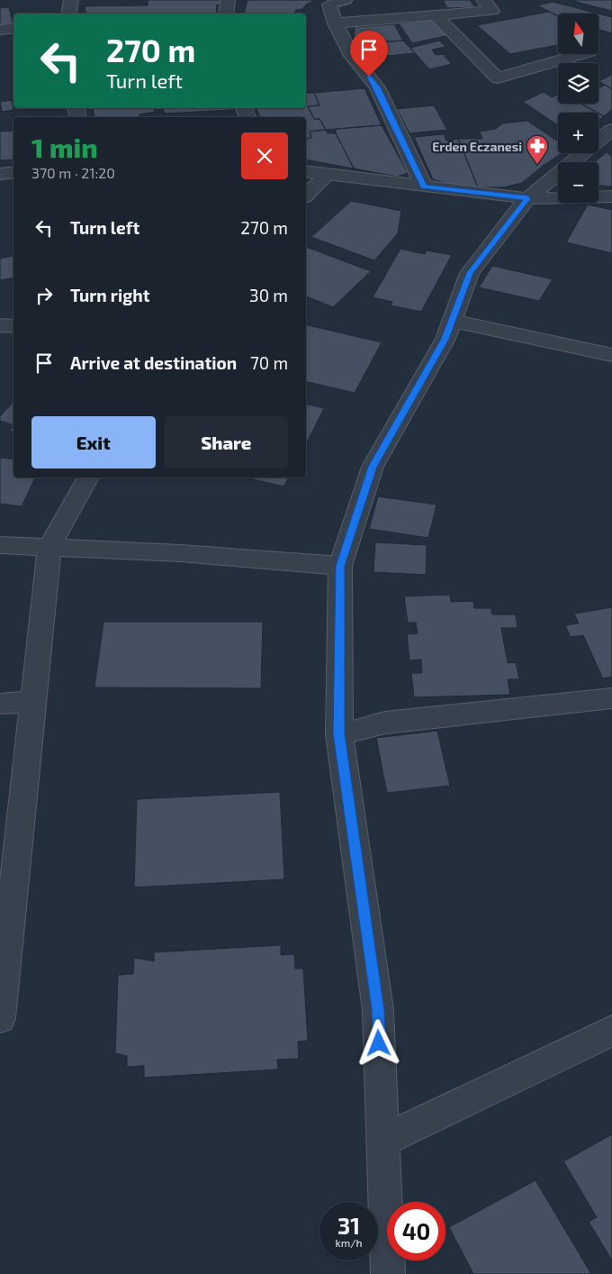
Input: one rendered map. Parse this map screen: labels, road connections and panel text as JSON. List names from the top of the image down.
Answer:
{
  "places": {
    "pharmacy": ["Erden Eczanesi"]
  },
  "north": "top",
  "page": {
    "map_buttons": ["+", "−"],
    "turn": ["270 m", "Turn left"],
    "heading": ["1 min", "370 m · 21:20"],
    "list": [
      {
        "name": "Turn left",
        "value": "270 m"
      },
      {
        "name": "Turn right",
        "value": "30 m"
      },
      {
        "name": "Arrive at destination",
        "value": "70 m"
      }
    ],
    "buttons": ["Exit", "Share"],
    "speed": "31 km/h",
    "limit": "40"
  }
}
